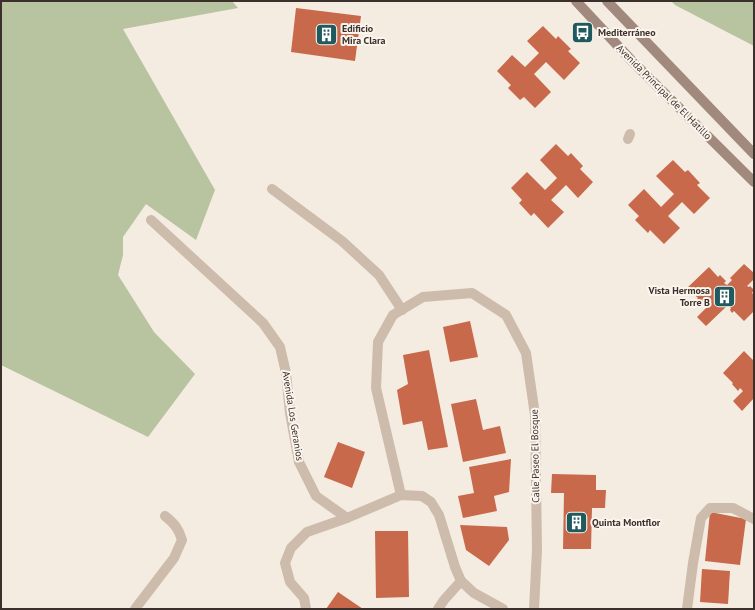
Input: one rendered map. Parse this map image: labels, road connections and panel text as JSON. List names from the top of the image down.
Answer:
{
  "streets": {
    "main road": ["Avenida Principal de El Hatillo"],
    "street": ["Avenida Los Geranios", "Calle Paseo El Bosque"]
  },
  "places": {
    "bus stop": ["Mediterráneo"],
    "building": ["Edificio Mira Clara", "Vista Hermosa Torre B", "Quinta Montflor"]
  }
}
